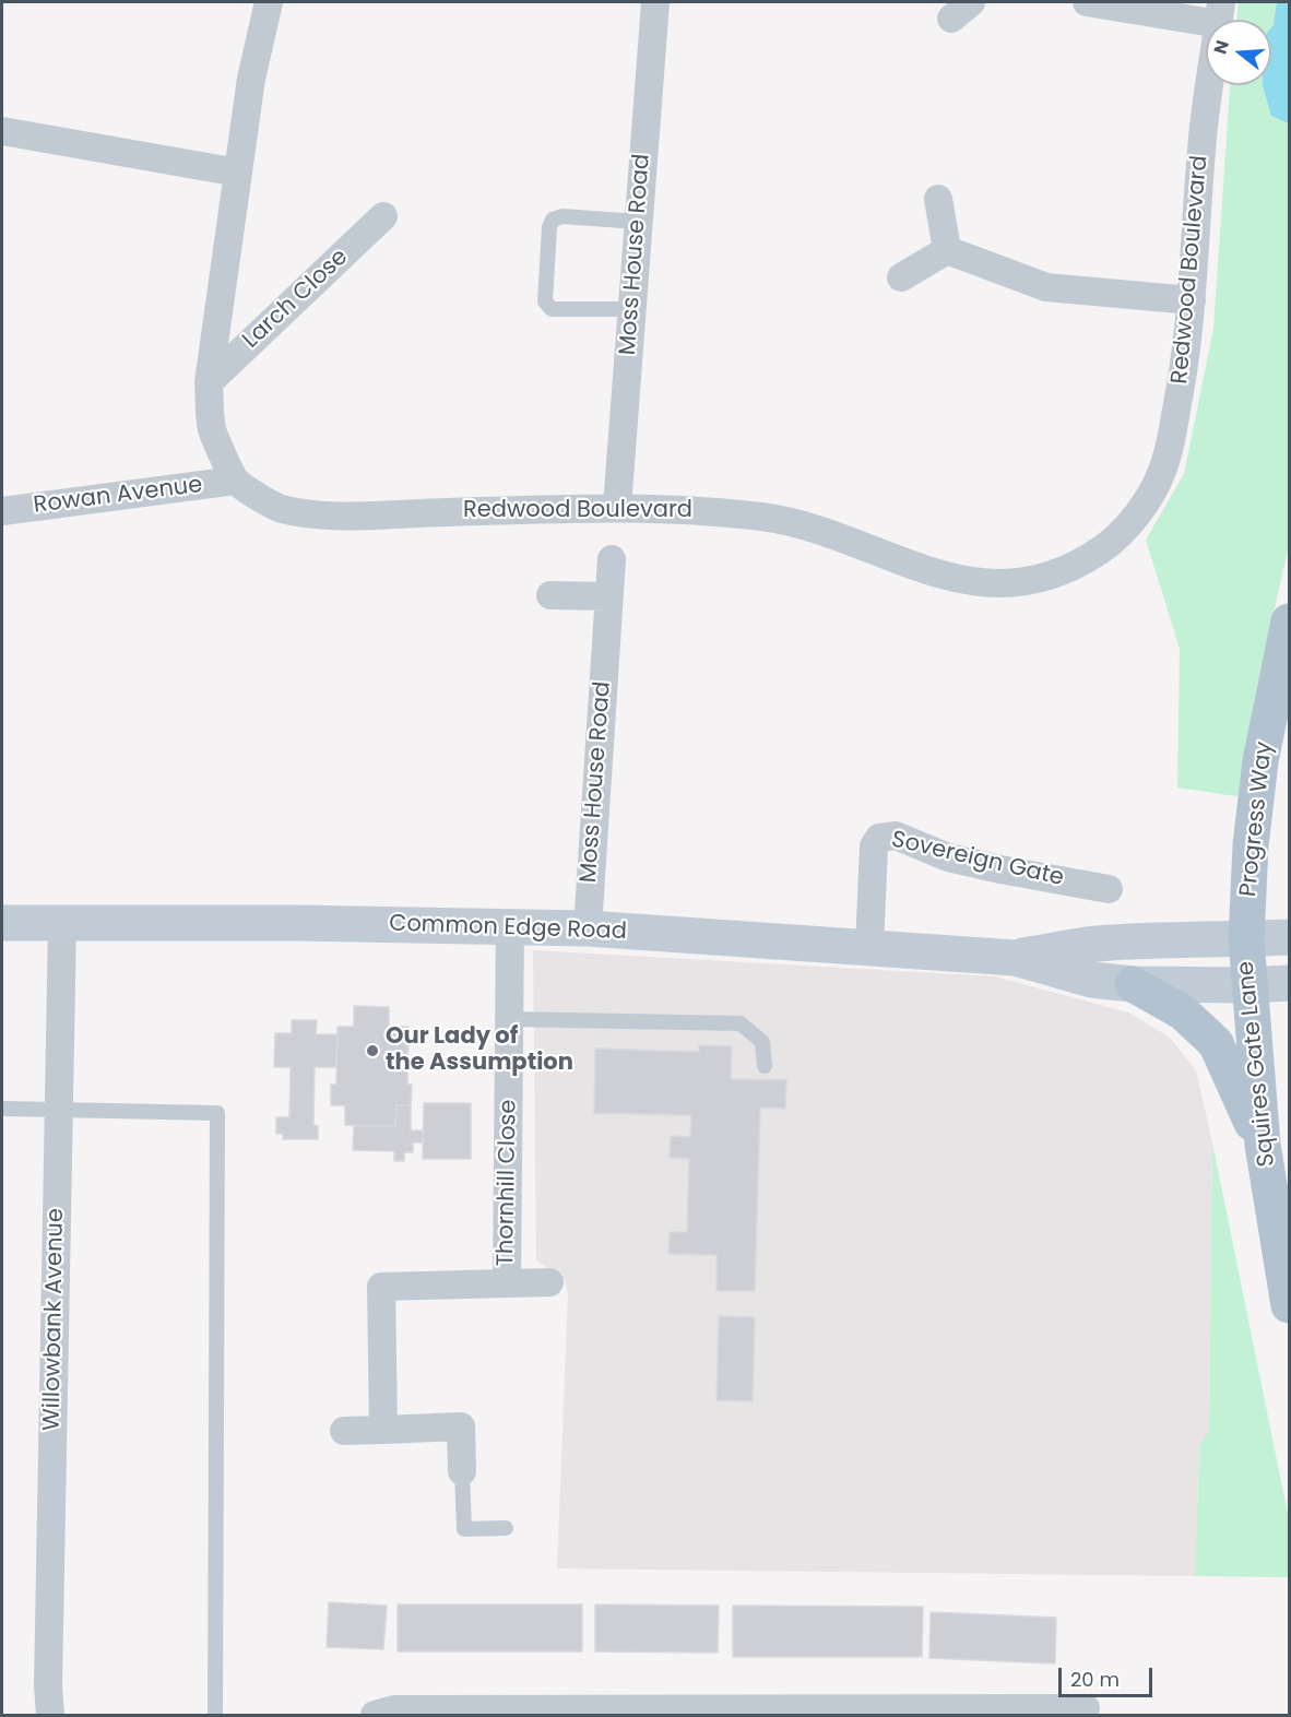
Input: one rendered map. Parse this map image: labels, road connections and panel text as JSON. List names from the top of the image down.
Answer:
{
  "streets": {
    "main road": ["Progress Way", "Common Edge Road", "Squires Gate Lane"],
    "street": [
      "Moss House Road",
      "Redwood Boulevard",
      "Larch Close",
      "Rowan Avenue",
      "Sovereign Gate",
      "Thornhill Close",
      "Willowbank Avenue"
    ]
  },
  "crossings": [
    ["Moss House Road", "Redwood Boulevard"],
    ["Moss House Road", "Common Edge Road"],
    ["Redwood Boulevard", "Rowan Avenue"],
    ["Progress Way", "Common Edge Road"],
    ["Progress Way", "Squires Gate Lane"],
    ["Sovereign Gate", "Common Edge Road"],
    ["Common Edge Road", "Squires Gate Lane"],
    ["Common Edge Road", "Thornhill Close"],
    ["Common Edge Road", "Willowbank Avenue"]
  ],
  "places": ["Our Lady of the Assumption"],
  "scale_bar": "20 m",
  "north": "left"
}
